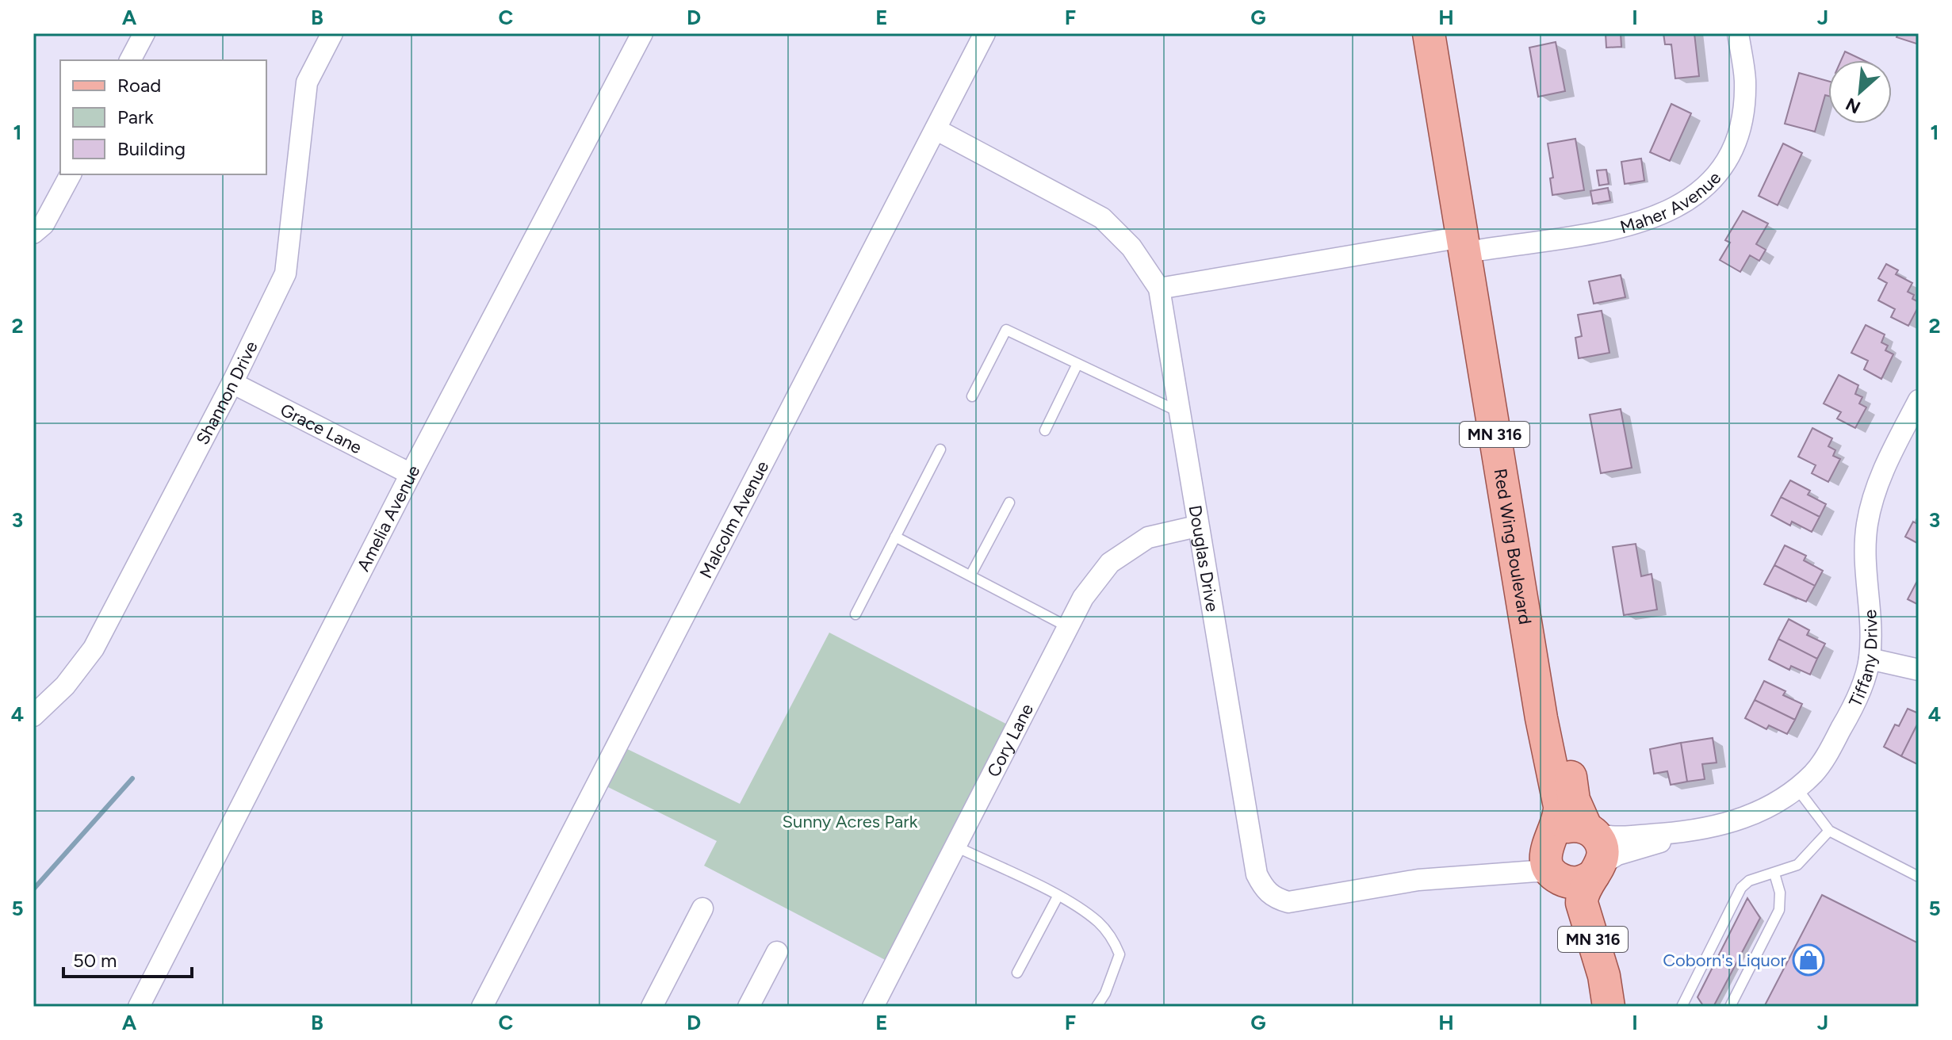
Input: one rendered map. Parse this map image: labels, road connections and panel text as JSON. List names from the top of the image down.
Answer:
{
  "streets": {
    "main road": ["MN 316", "Red Wing Boulevard"],
    "street": [
      "Maher Avenue",
      "Shannon Drive",
      "Grace Lane",
      "Amelia Avenue",
      "Malcolm Avenue",
      "Douglas Drive",
      "Tiffany Drive",
      "Cory Lane"
    ]
  },
  "crossings": [
    ["Maher Avenue", "Red Wing Boulevard"],
    ["Maher Avenue", "Douglas Drive"],
    ["Shannon Drive", "Grace Lane"],
    ["Grace Lane", "Amelia Avenue"],
    ["MN 316", "Red Wing Boulevard"],
    ["MN 316", "Douglas Drive"],
    ["Malcolm Avenue", "Douglas Drive"],
    ["Red Wing Boulevard", "Douglas Drive"],
    ["Douglas Drive", "Cory Lane"]
  ],
  "parks": ["Sunny Acres Park"],
  "places": {
    "shop": ["Coborn's Liquor"]
  },
  "legend": ["Road", "Park", "Building"],
  "scale_bar": "50 m",
  "north": "bottom left",
  "grid": {
    "columns": [
      "A",
      "B",
      "C",
      "D",
      "E",
      "F",
      "G",
      "H",
      "I",
      "J"
    ],
    "rows": [
      "1",
      "2",
      "3",
      "4",
      "5"
    ]
  }
}
